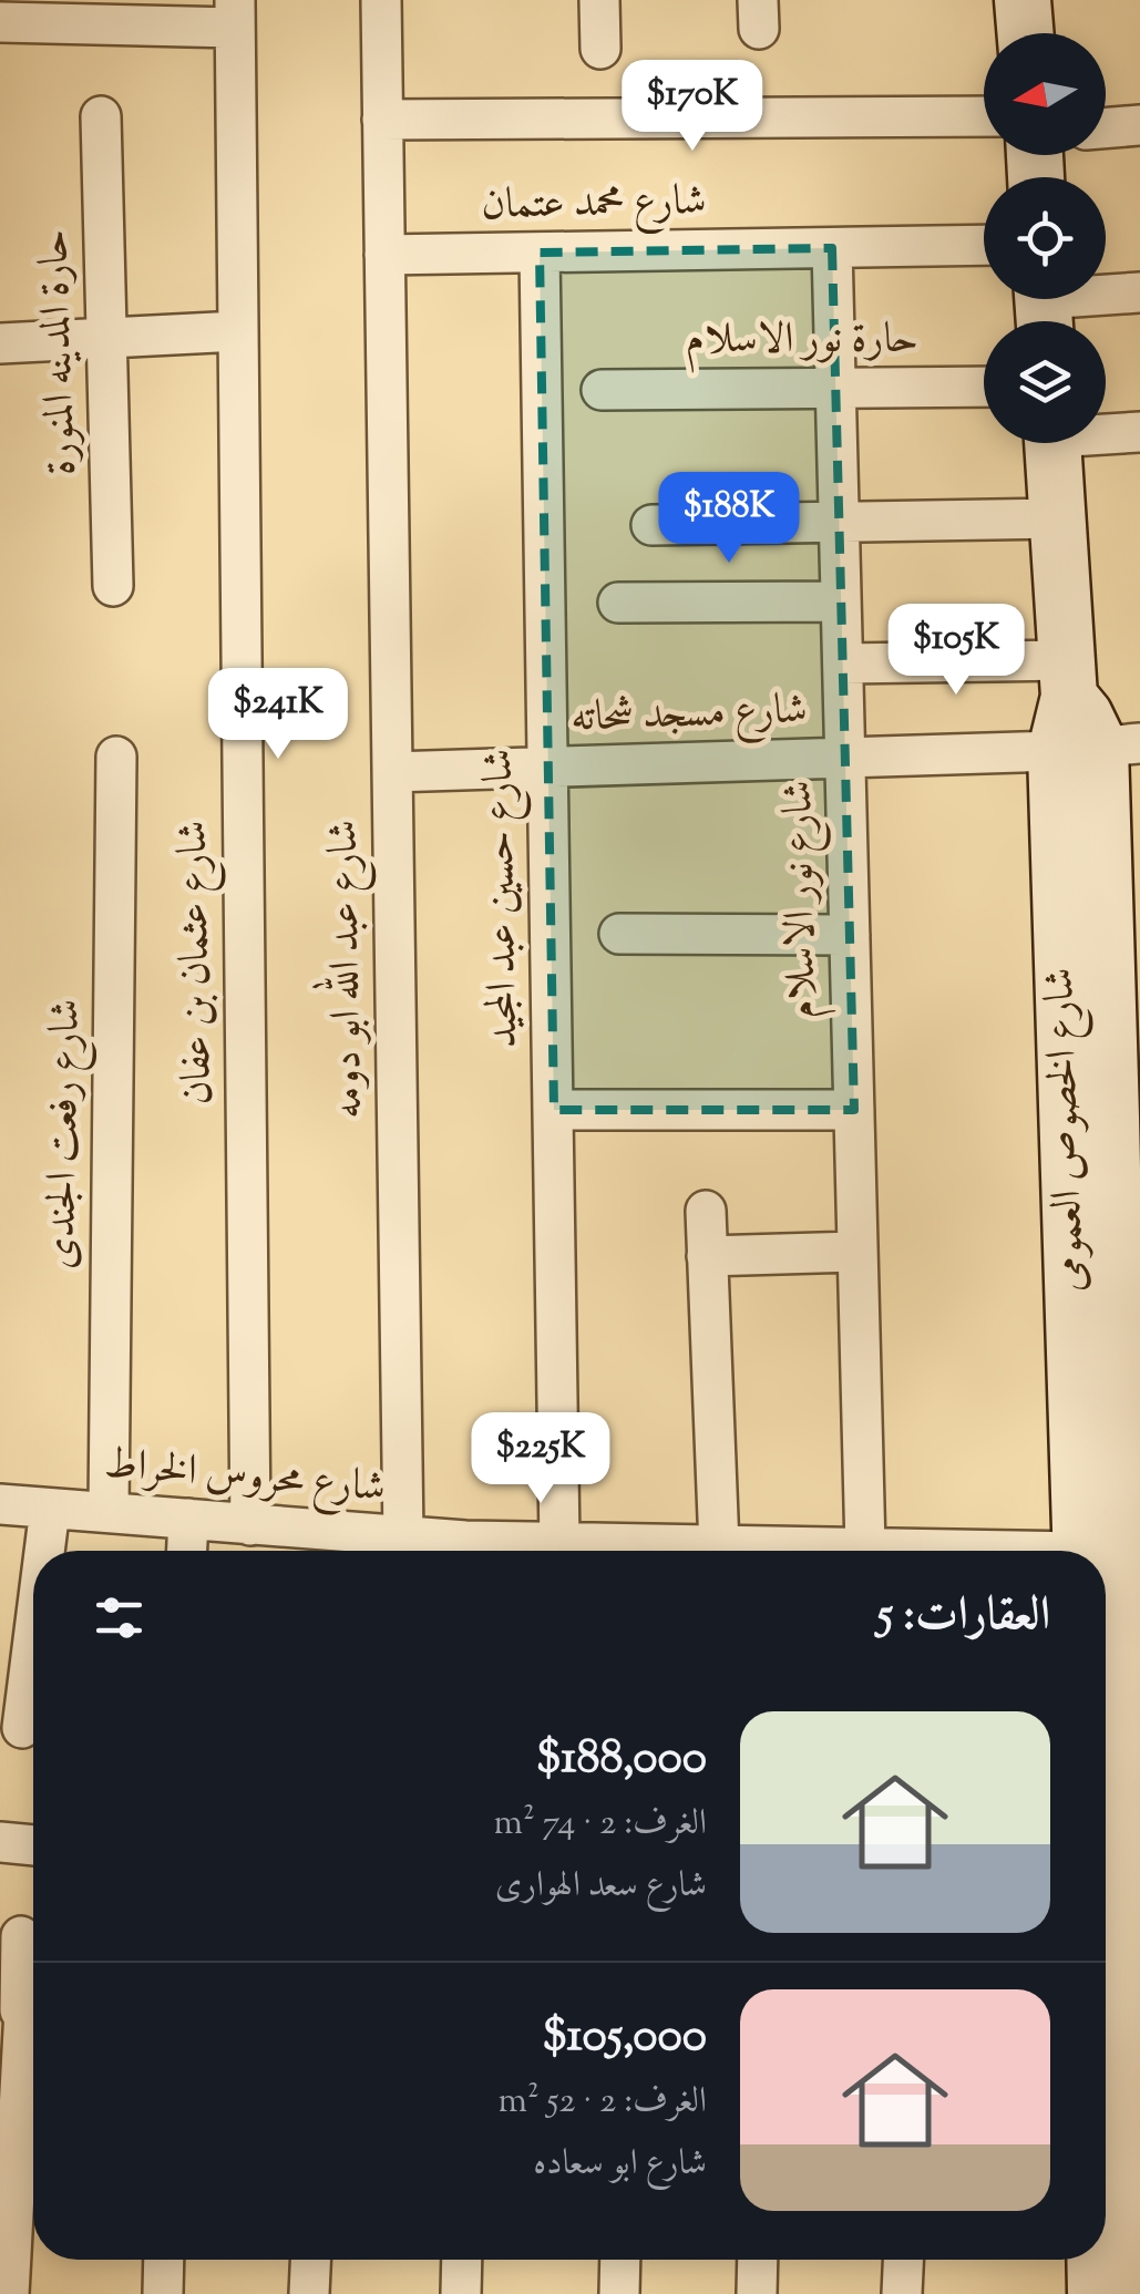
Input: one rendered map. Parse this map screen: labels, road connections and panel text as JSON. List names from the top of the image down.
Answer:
{
  "streets": {
    "street": [
      "شارع محمد عتمان",
      "حارة نور الاسلام",
      "حارة المدينه المنورة",
      "شارع مسجد شحاته",
      "شارع حسين عبد المجيد",
      "شارع نور الاسلام",
      "شارع عثمان بن عفان",
      "شارع عبد الله ابو دومه",
      "شارع الخصوص العمومى",
      "شارع رفعت الجندى",
      "شارع محروس الخراط"
    ]
  },
  "crossings": [
    ["شارع محمد عتمان", "شارع حسين عبد المجيد"],
    ["شارع محمد عتمان", "شارع نور الاسلام"],
    ["شارع محمد عتمان", "شارع عبد الله ابو دومه"],
    ["حارة نور الاسلام", "شارع نور الاسلام"],
    ["شارع مسجد شحاته", "شارع حسين عبد المجيد"],
    ["شارع مسجد شحاته", "شارع نور الاسلام"],
    ["شارع مسجد شحاته", "شارع عبد الله ابو دومه"],
    ["شارع مسجد شحاته", "شارع الخصوص العمومى"],
    ["شارع حسين عبد المجيد", "شارع محروس الخراط"],
    ["شارع نور الاسلام", "شارع محروس الخراط"],
    ["شارع عثمان بن عفان", "شارع محروس الخراط"],
    ["شارع عبد الله ابو دومه", "شارع محروس الخراط"],
    ["شارع رفعت الجندى", "شارع محروس الخراط"]
  ],
  "north": "left",
  "page": {
    "price": [
      "$170K",
      "$188K",
      "$105K",
      "$241K",
      "$225K"
    ],
    "heading": "العقارات: 5",
    "list": [
      {
        "name": "$188,000",
        "note": "الغرف: 2 · 74 m² · شارع سعد الهوارى"
      },
      {
        "name": "$105,000",
        "note": "الغرف: 2 · 52 m² · شارع ابو سعاده"
      }
    ]
  }
}
